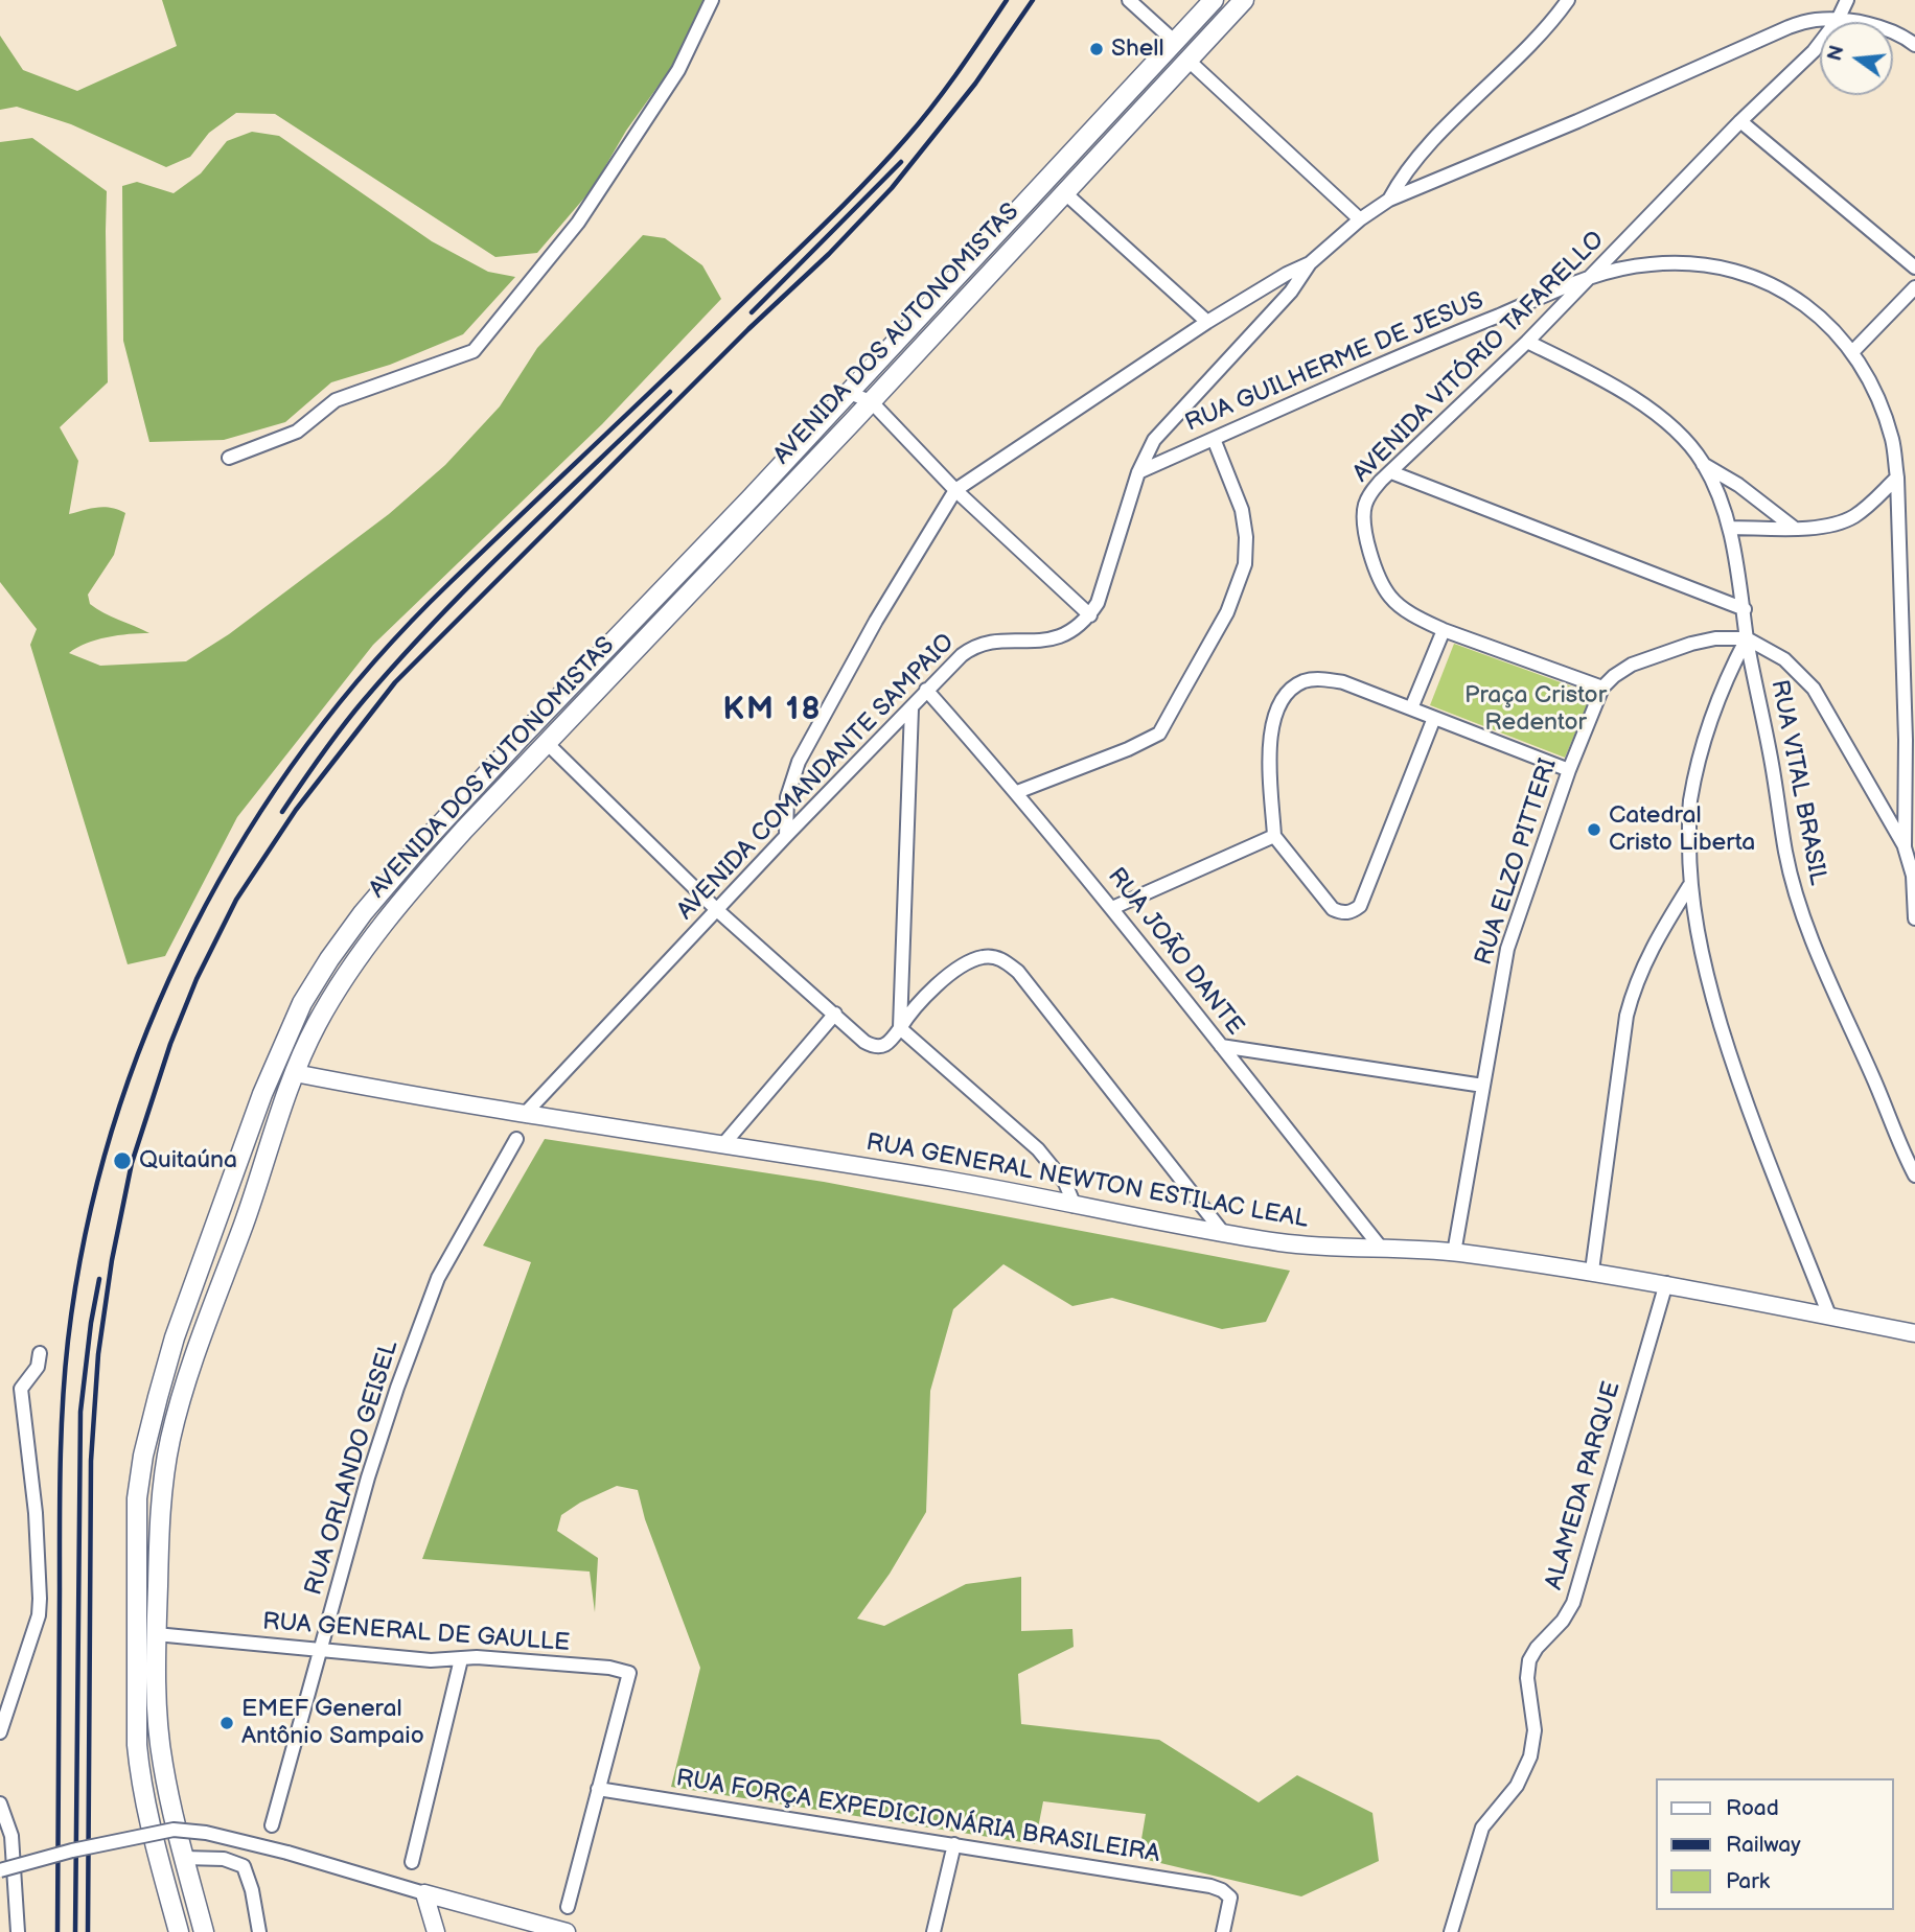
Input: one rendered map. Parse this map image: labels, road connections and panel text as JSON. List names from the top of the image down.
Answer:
{
  "streets": {
    "main road": ["AVENIDA DOS AUTONOMISTAS"],
    "street": [
      "AVENIDA VITÓRIO TAFARELLO",
      "RUA GUILHERME DE JESUS",
      "AVENIDA COMANDANTE SAMPAIO",
      "RUA VITAL BRASIL",
      "RUA ELZO PITTERI",
      "RUA JOÃO DANTE",
      "RUA GENERAL NEWTON ESTILAC LEAL",
      "RUA ORLANDO GEISEL",
      "ALAMEDA PARQUE",
      "RUA GENERAL DE GAULLE",
      "RUA FORÇA EXPEDICIONÁRIA BRASILEIRA"
    ]
  },
  "crossings": [
    ["AVENIDA DOS AUTONOMISTAS", "RUA GENERAL NEWTON ESTILAC LEAL"],
    ["AVENIDA DOS AUTONOMISTAS", "RUA GENERAL DE GAULLE"],
    ["AVENIDA VITÓRIO TAFARELLO", "RUA GUILHERME DE JESUS"],
    ["AVENIDA VITÓRIO TAFARELLO", "RUA ELZO PITTERI"],
    ["RUA GUILHERME DE JESUS", "AVENIDA COMANDANTE SAMPAIO"],
    ["AVENIDA COMANDANTE SAMPAIO", "RUA JOÃO DANTE"],
    ["AVENIDA COMANDANTE SAMPAIO", "RUA GENERAL NEWTON ESTILAC LEAL"],
    ["RUA VITAL BRASIL", "RUA ELZO PITTERI"],
    ["RUA ELZO PITTERI", "RUA GENERAL NEWTON ESTILAC LEAL"],
    ["RUA JOÃO DANTE", "RUA GENERAL NEWTON ESTILAC LEAL"],
    ["RUA GENERAL NEWTON ESTILAC LEAL", "ALAMEDA PARQUE"],
    ["RUA ORLANDO GEISEL", "RUA GENERAL DE GAULLE"],
    ["RUA GENERAL DE GAULLE", "RUA FORÇA EXPEDICIONÁRIA BRASILEIRA"]
  ],
  "districts": ["KM 18"],
  "parks": ["Praça Cristor Redentor"],
  "places": [
    "Shell",
    "Catedral Cristo Liberta",
    "Quitaúna",
    "EMEF General Antônio Sampaio"
  ],
  "legend": ["Road", "Railway", "Park"],
  "north": "left"
}
